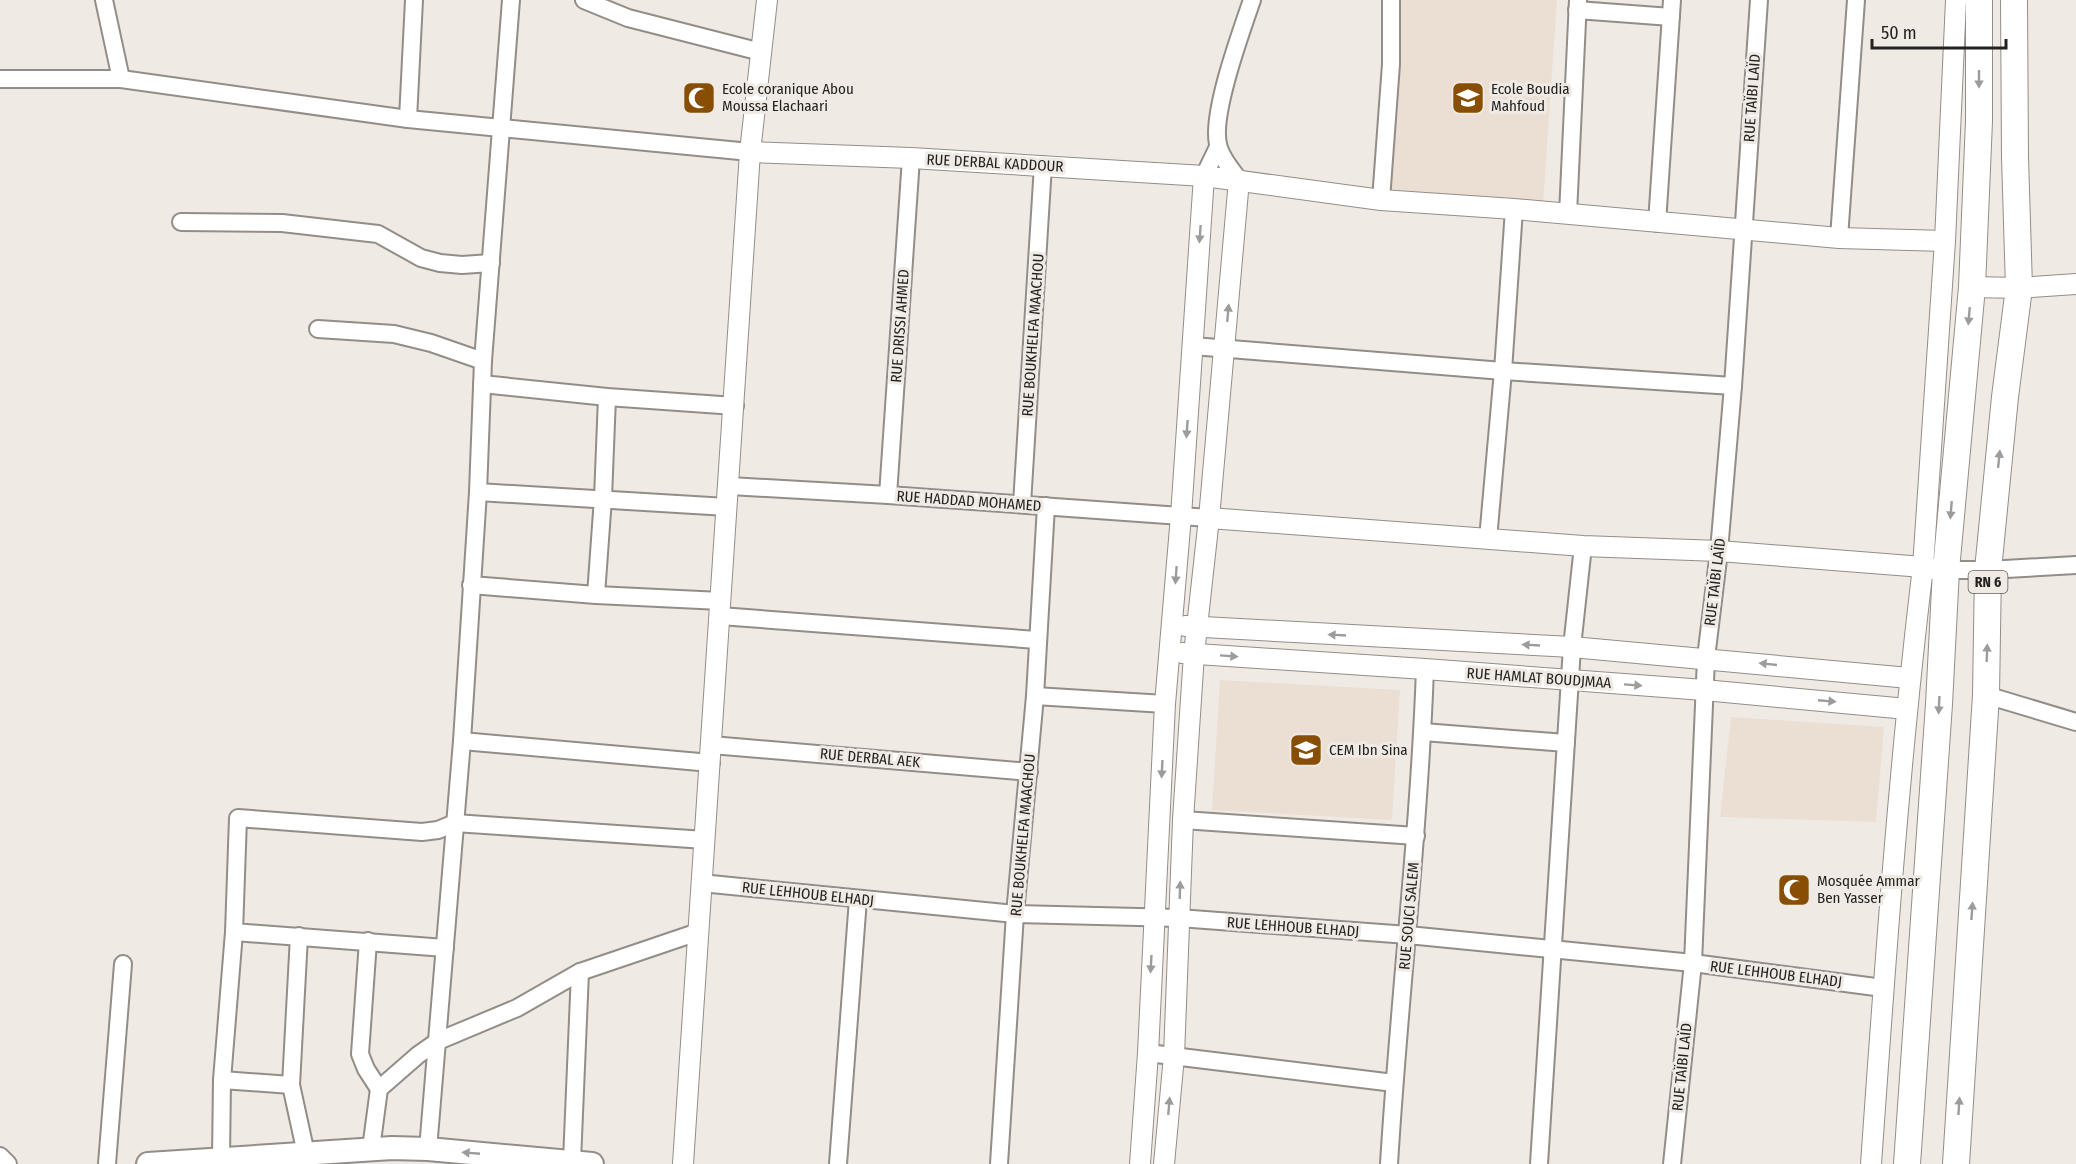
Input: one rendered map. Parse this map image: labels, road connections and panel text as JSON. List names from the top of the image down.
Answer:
{
  "streets": {
    "main road": ["RN 6"],
    "street": [
      "RUE TAÏBI LAÏD",
      "RUE DERBAL KADDOUR",
      "RUE DRISSI AHMED",
      "RUE BOUKHELFA MAACHOU",
      "RUE HADDAD MOHAMED",
      "RUE HAMLAT BOUDJMAA",
      "RUE DERBAL AEK",
      "RUE LEHHOUB ELHADJ",
      "RUE SOUCI SALEM"
    ]
  },
  "crossings": [
    ["RUE TAÏBI LAÏD", "RUE DERBAL KADDOUR"],
    ["RUE TAÏBI LAÏD", "RUE HAMLAT BOUDJMAA"],
    ["RUE TAÏBI LAÏD", "RUE LEHHOUB ELHADJ"],
    ["RUE DERBAL KADDOUR", "RUE DRISSI AHMED"],
    ["RUE DERBAL KADDOUR", "RUE BOUKHELFA MAACHOU"],
    ["RUE DRISSI AHMED", "RUE HADDAD MOHAMED"],
    ["RUE BOUKHELFA MAACHOU", "RUE HADDAD MOHAMED"],
    ["RUE BOUKHELFA MAACHOU", "RUE DERBAL AEK"],
    ["RUE BOUKHELFA MAACHOU", "RUE LEHHOUB ELHADJ"],
    ["RUE HAMLAT BOUDJMAA", "RUE SOUCI SALEM"],
    ["RUE LEHHOUB ELHADJ", "RUE SOUCI SALEM"]
  ],
  "places": {
    "mosque": ["Ecole coranique Abou Moussa Elachaari", "Mosquée Ammar Ben Yasser"],
    "school or university": ["Ecole Boudia Mahfoud", "CEM Ibn Sina"]
  },
  "scale_bar": "50 m"
}
